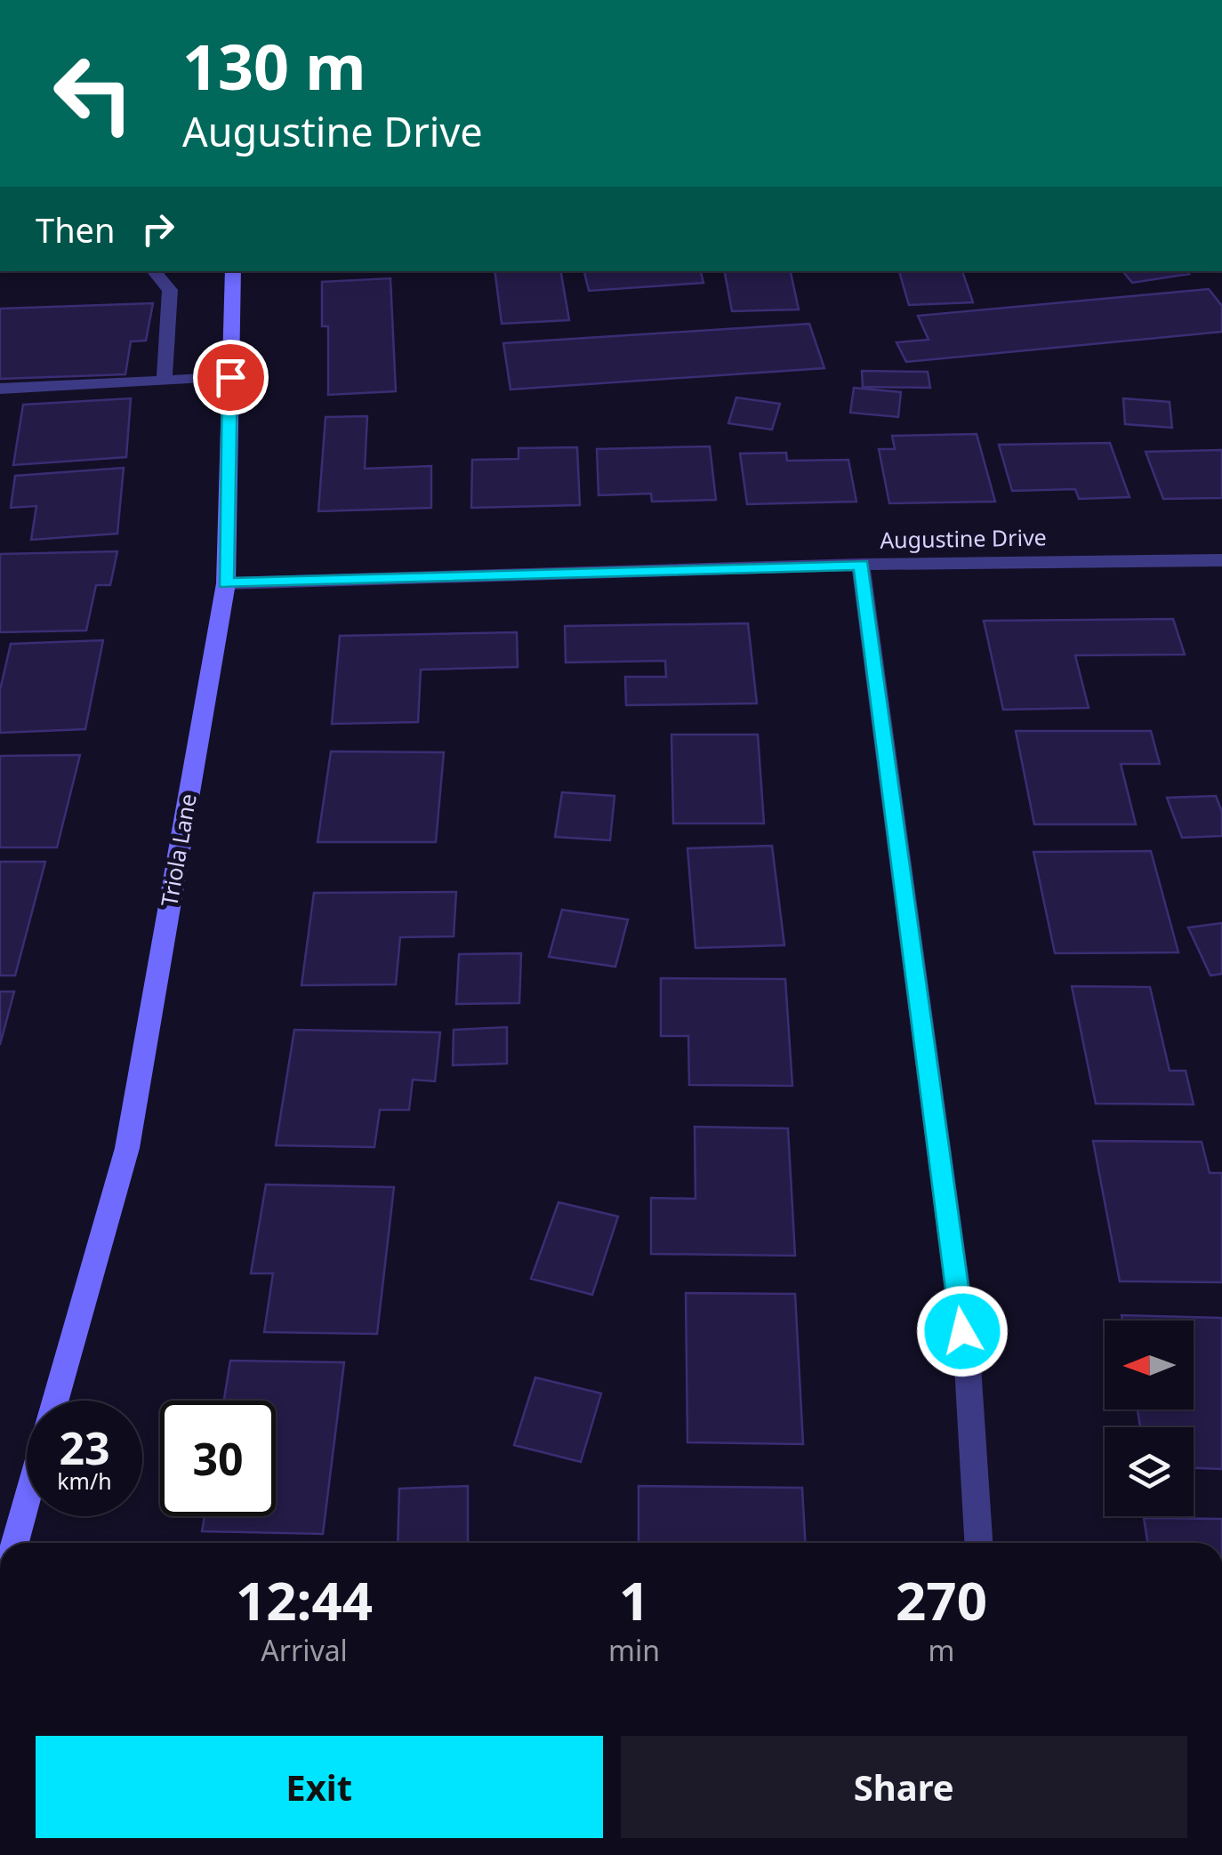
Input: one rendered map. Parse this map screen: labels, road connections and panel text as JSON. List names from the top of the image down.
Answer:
{
  "streets": {
    "street": ["Augustine Drive", "Triola Lane"]
  },
  "crossings": [
    ["Augustine Drive", "Triola Lane"]
  ],
  "north": "left",
  "page": {
    "turn": ["130 m", "Augustine Drive"],
    "then": "Then",
    "speed": "23 km/h",
    "limit": "30",
    "eta": [
      "12:44",
      "Arrival",
      "1",
      "min",
      "270",
      "m"
    ],
    "buttons": ["Exit", "Share"]
  }
}
